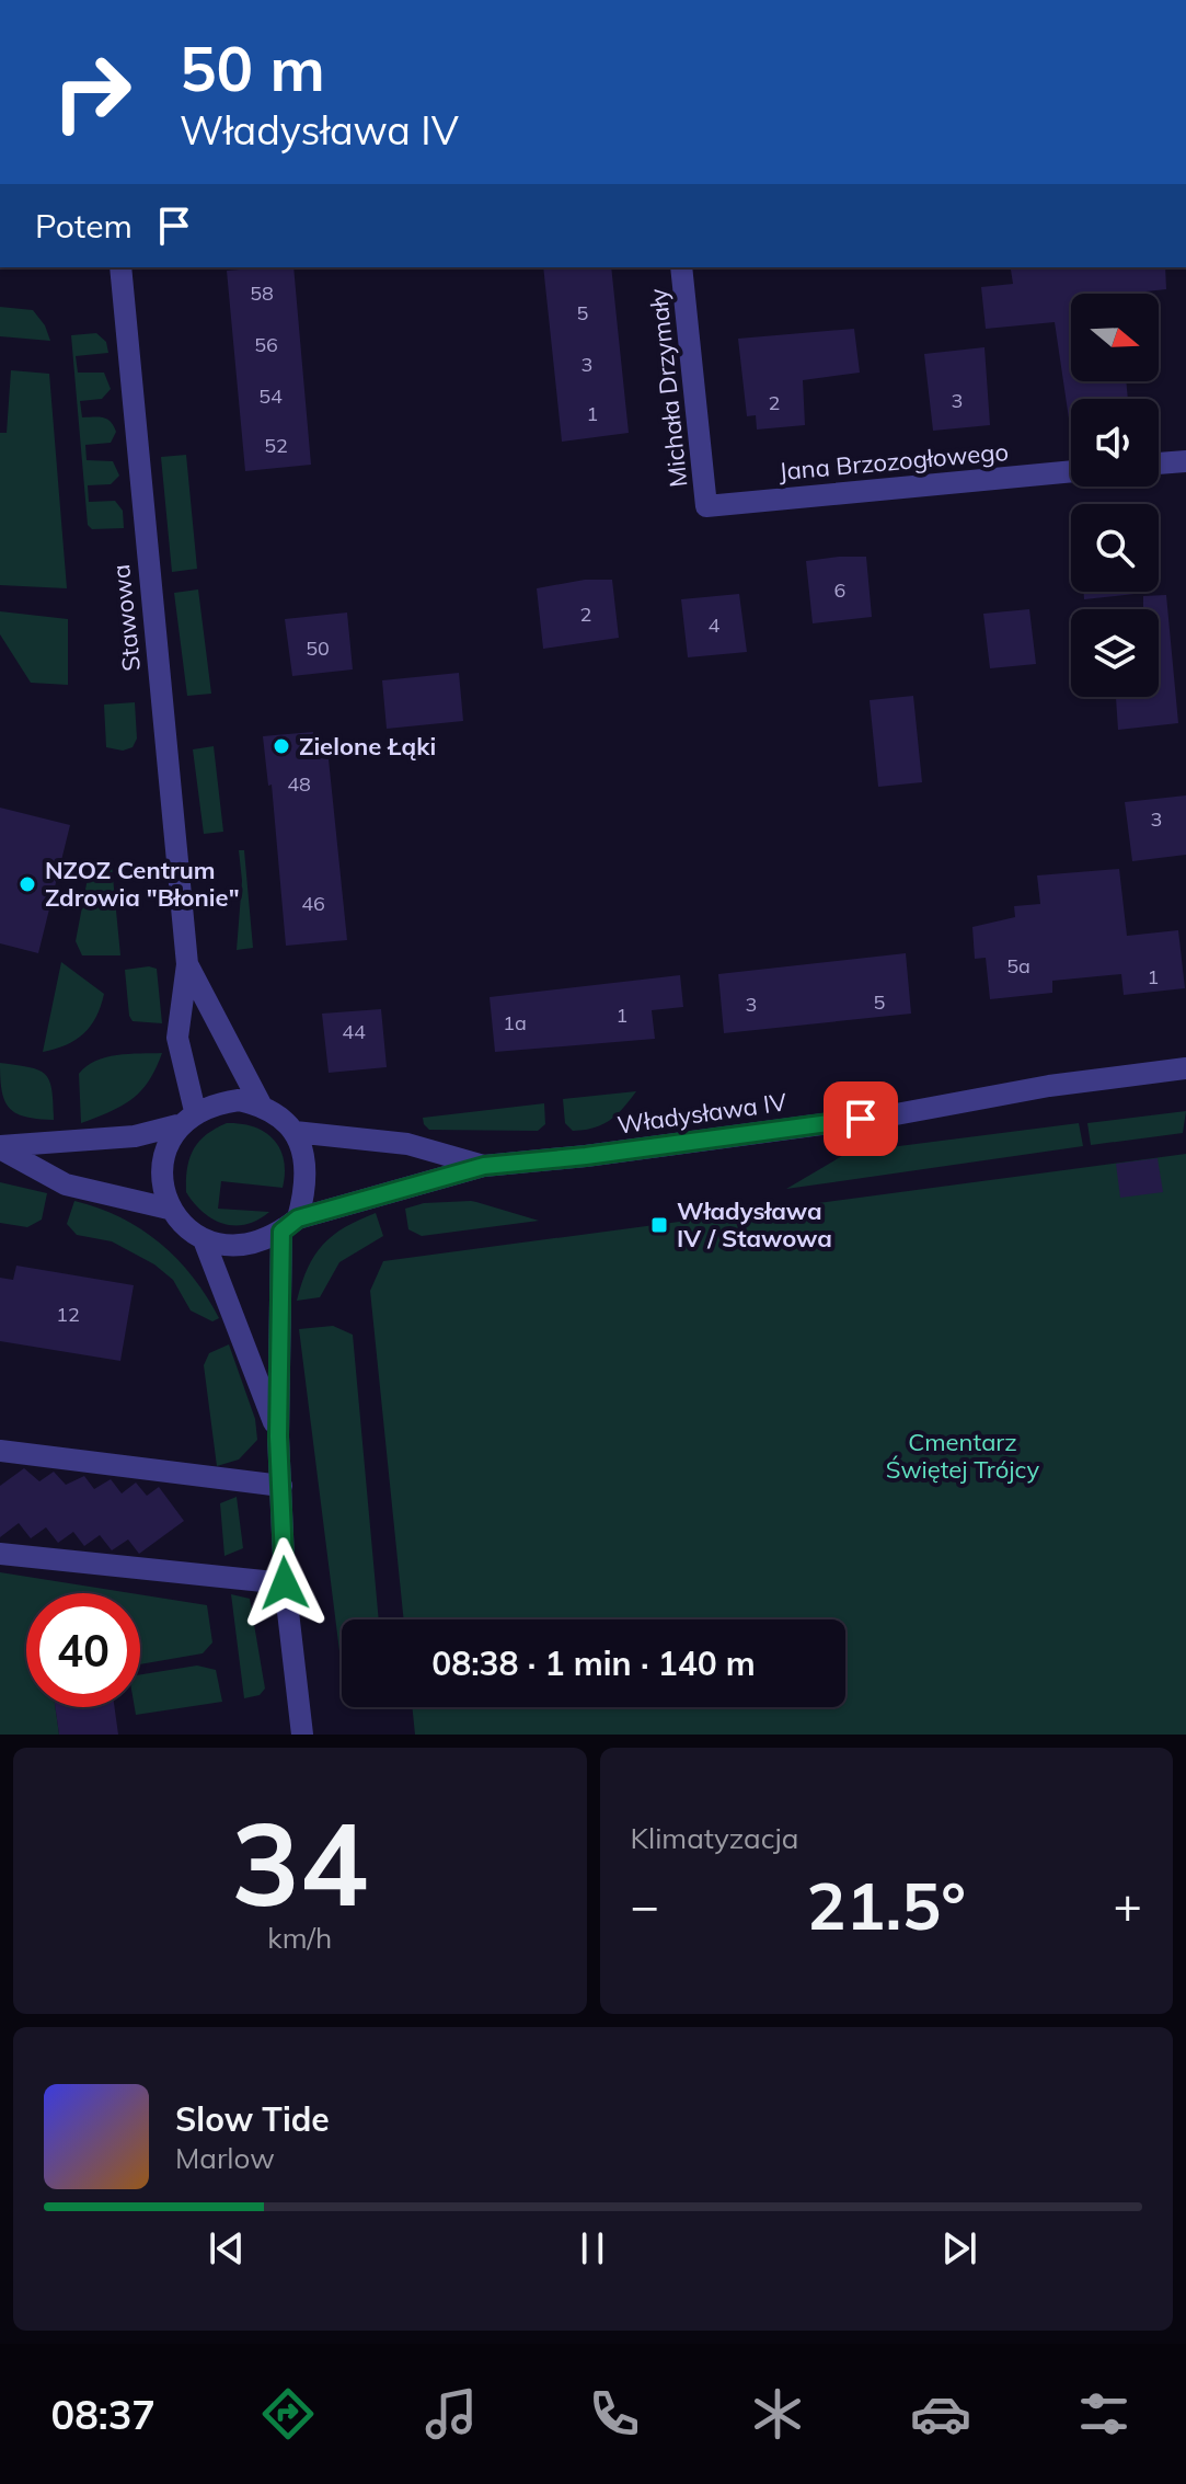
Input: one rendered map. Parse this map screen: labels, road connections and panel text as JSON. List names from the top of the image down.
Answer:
{
  "streets": {
    "street": [
      "Michała Drzymały",
      "Jana Brzozogłowego",
      "Stawowa",
      "Władysława IV"
    ]
  },
  "crossings": [
    ["Michała Drzymały", "Jana Brzozogłowego"],
    ["Stawowa", "Władysława IV"]
  ],
  "parks": ["Cmentarz Świętej Trójcy"],
  "places": {
    "other": ["Zielone Łąki", "NZOZ Centrum Zdrowia \"Błonie\""],
    "transit": ["Władysława IV / Stawowa"]
  },
  "house_numbers": [
    "58",
    "5",
    "56",
    "3",
    "54",
    "3",
    "2",
    "1",
    "52",
    "6",
    "2",
    "4",
    "50",
    "48",
    "3",
    "46",
    "5a",
    "1",
    "5",
    "3",
    "1",
    "1a",
    "44",
    "12"
  ],
  "north": "right",
  "page": {
    "turn": ["50 m", "Władysława IV"],
    "then": "Potem",
    "limit": "40",
    "trip": "08:38 · 1 min · 140 m",
    "tile": [
      ["34", "km/h"],
      "Klimatyzacja"
    ],
    "heat": ["−", "21.5°", "+"],
    "song": ["Slow Tide", "Marlow"],
    "tabs": "08:37"
  }
}
